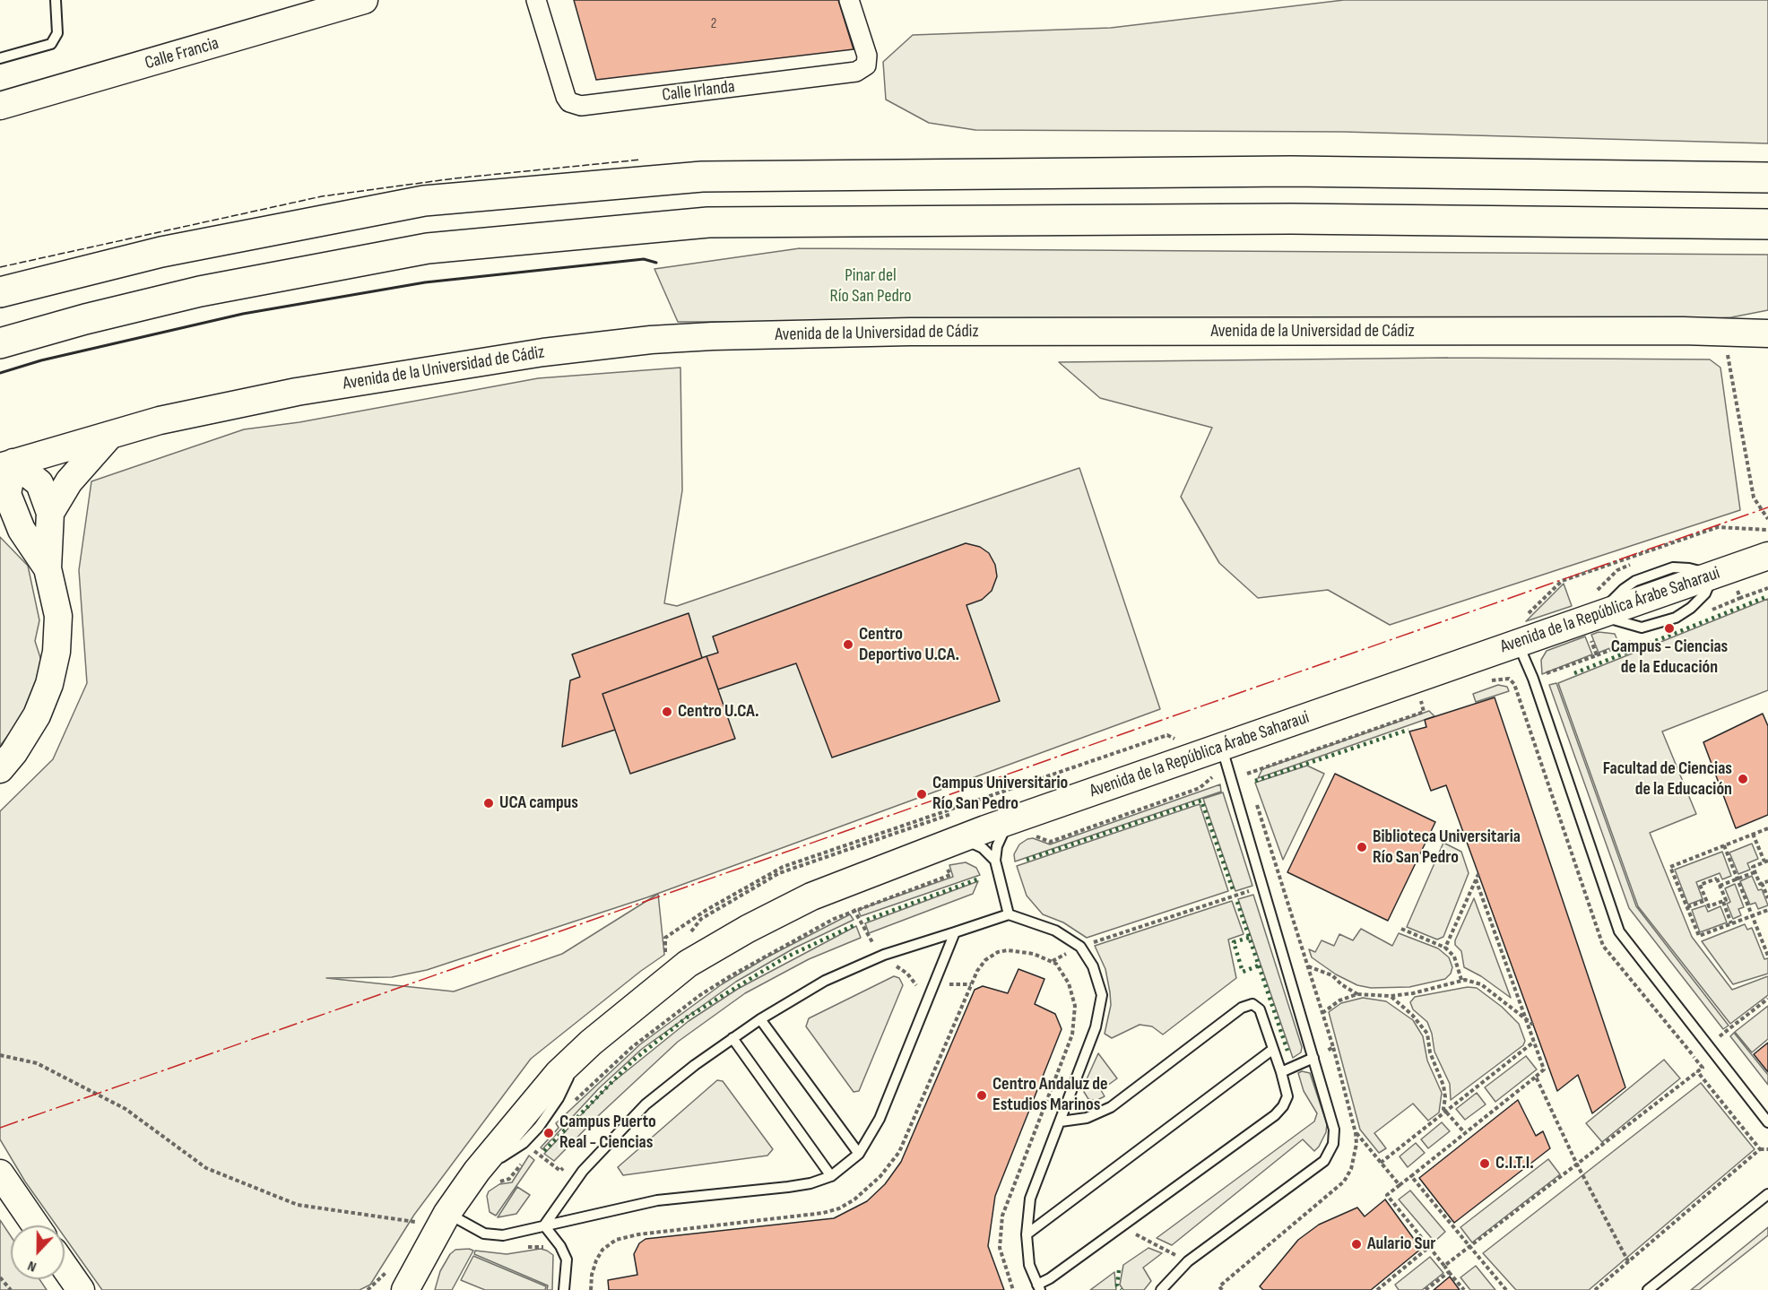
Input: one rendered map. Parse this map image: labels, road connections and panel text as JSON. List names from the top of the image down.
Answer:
{
  "streets": {
    "street": [
      "Calle Francia",
      "Calle Irlanda",
      "Avenida de la Universidad de Cádiz",
      "Avenida de la República Árabe Saharaui"
    ]
  },
  "parks": ["Pinar del Río San Pedro"],
  "places": [
    "Campus - Ciencias de la Educación",
    "Centro Deportivo U.CA.",
    "Centro U.CA.",
    "Facultad de Ciencias de la Educación",
    "Campus Universitario Río San Pedro",
    "UCA campus",
    "Biblioteca Universitaria Río San Pedro",
    "Centro Andaluz de Estudios Marinos",
    "Campus Puerto Real - Ciencias",
    "C.I.T.I.",
    "Aulario Sur"
  ],
  "house_numbers": ["2"],
  "north": "bottom"
}
